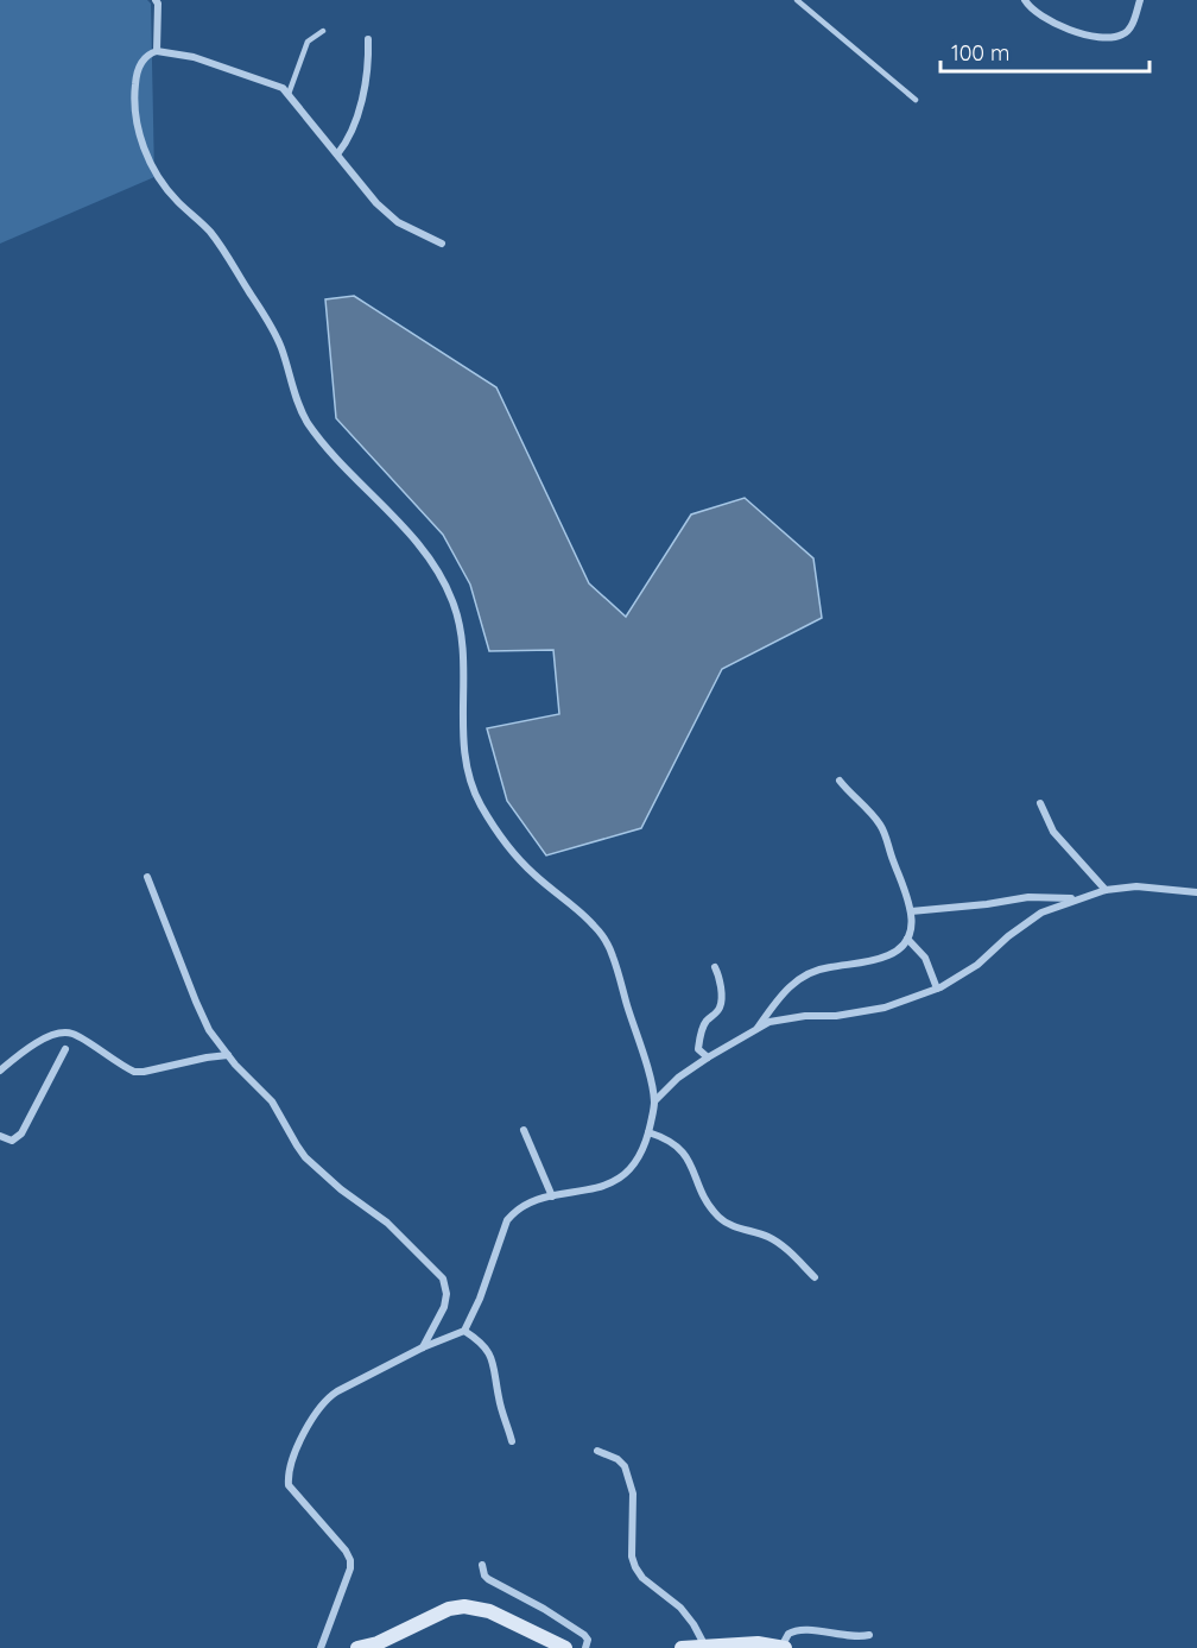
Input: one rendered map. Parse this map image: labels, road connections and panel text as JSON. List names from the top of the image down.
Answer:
{
  "scale_bar": "100 m"
}
